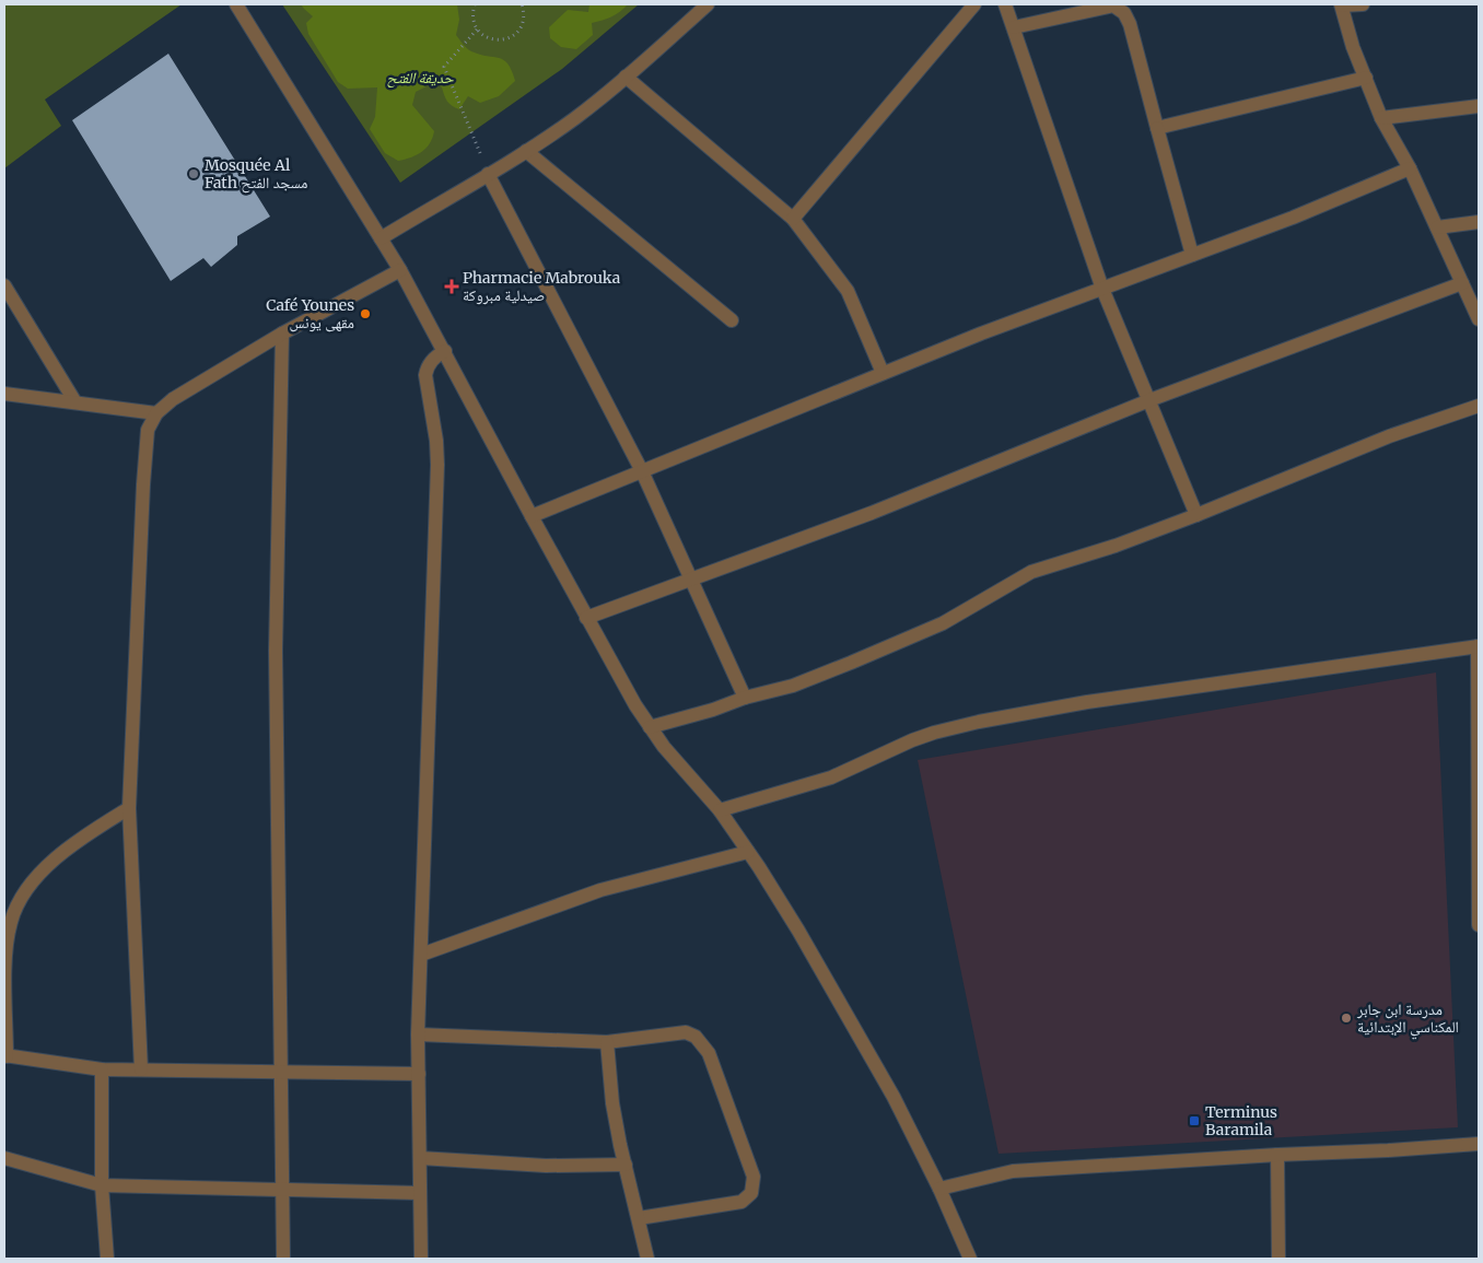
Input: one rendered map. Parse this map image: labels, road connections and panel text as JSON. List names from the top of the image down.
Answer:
{
  "parks": ["حديقة الفتح"],
  "places": {
    "other": ["Mosquée Al Fath مسجد الفتح", "Café Younes مقهى يونس", "مدرسة ابن جابر المكناسي الإبتدائية"],
    "health": ["Pharmacie Mabrouka صيدلية مبروكة"],
    "transit": ["Terminus Baramila"]
  }
}
